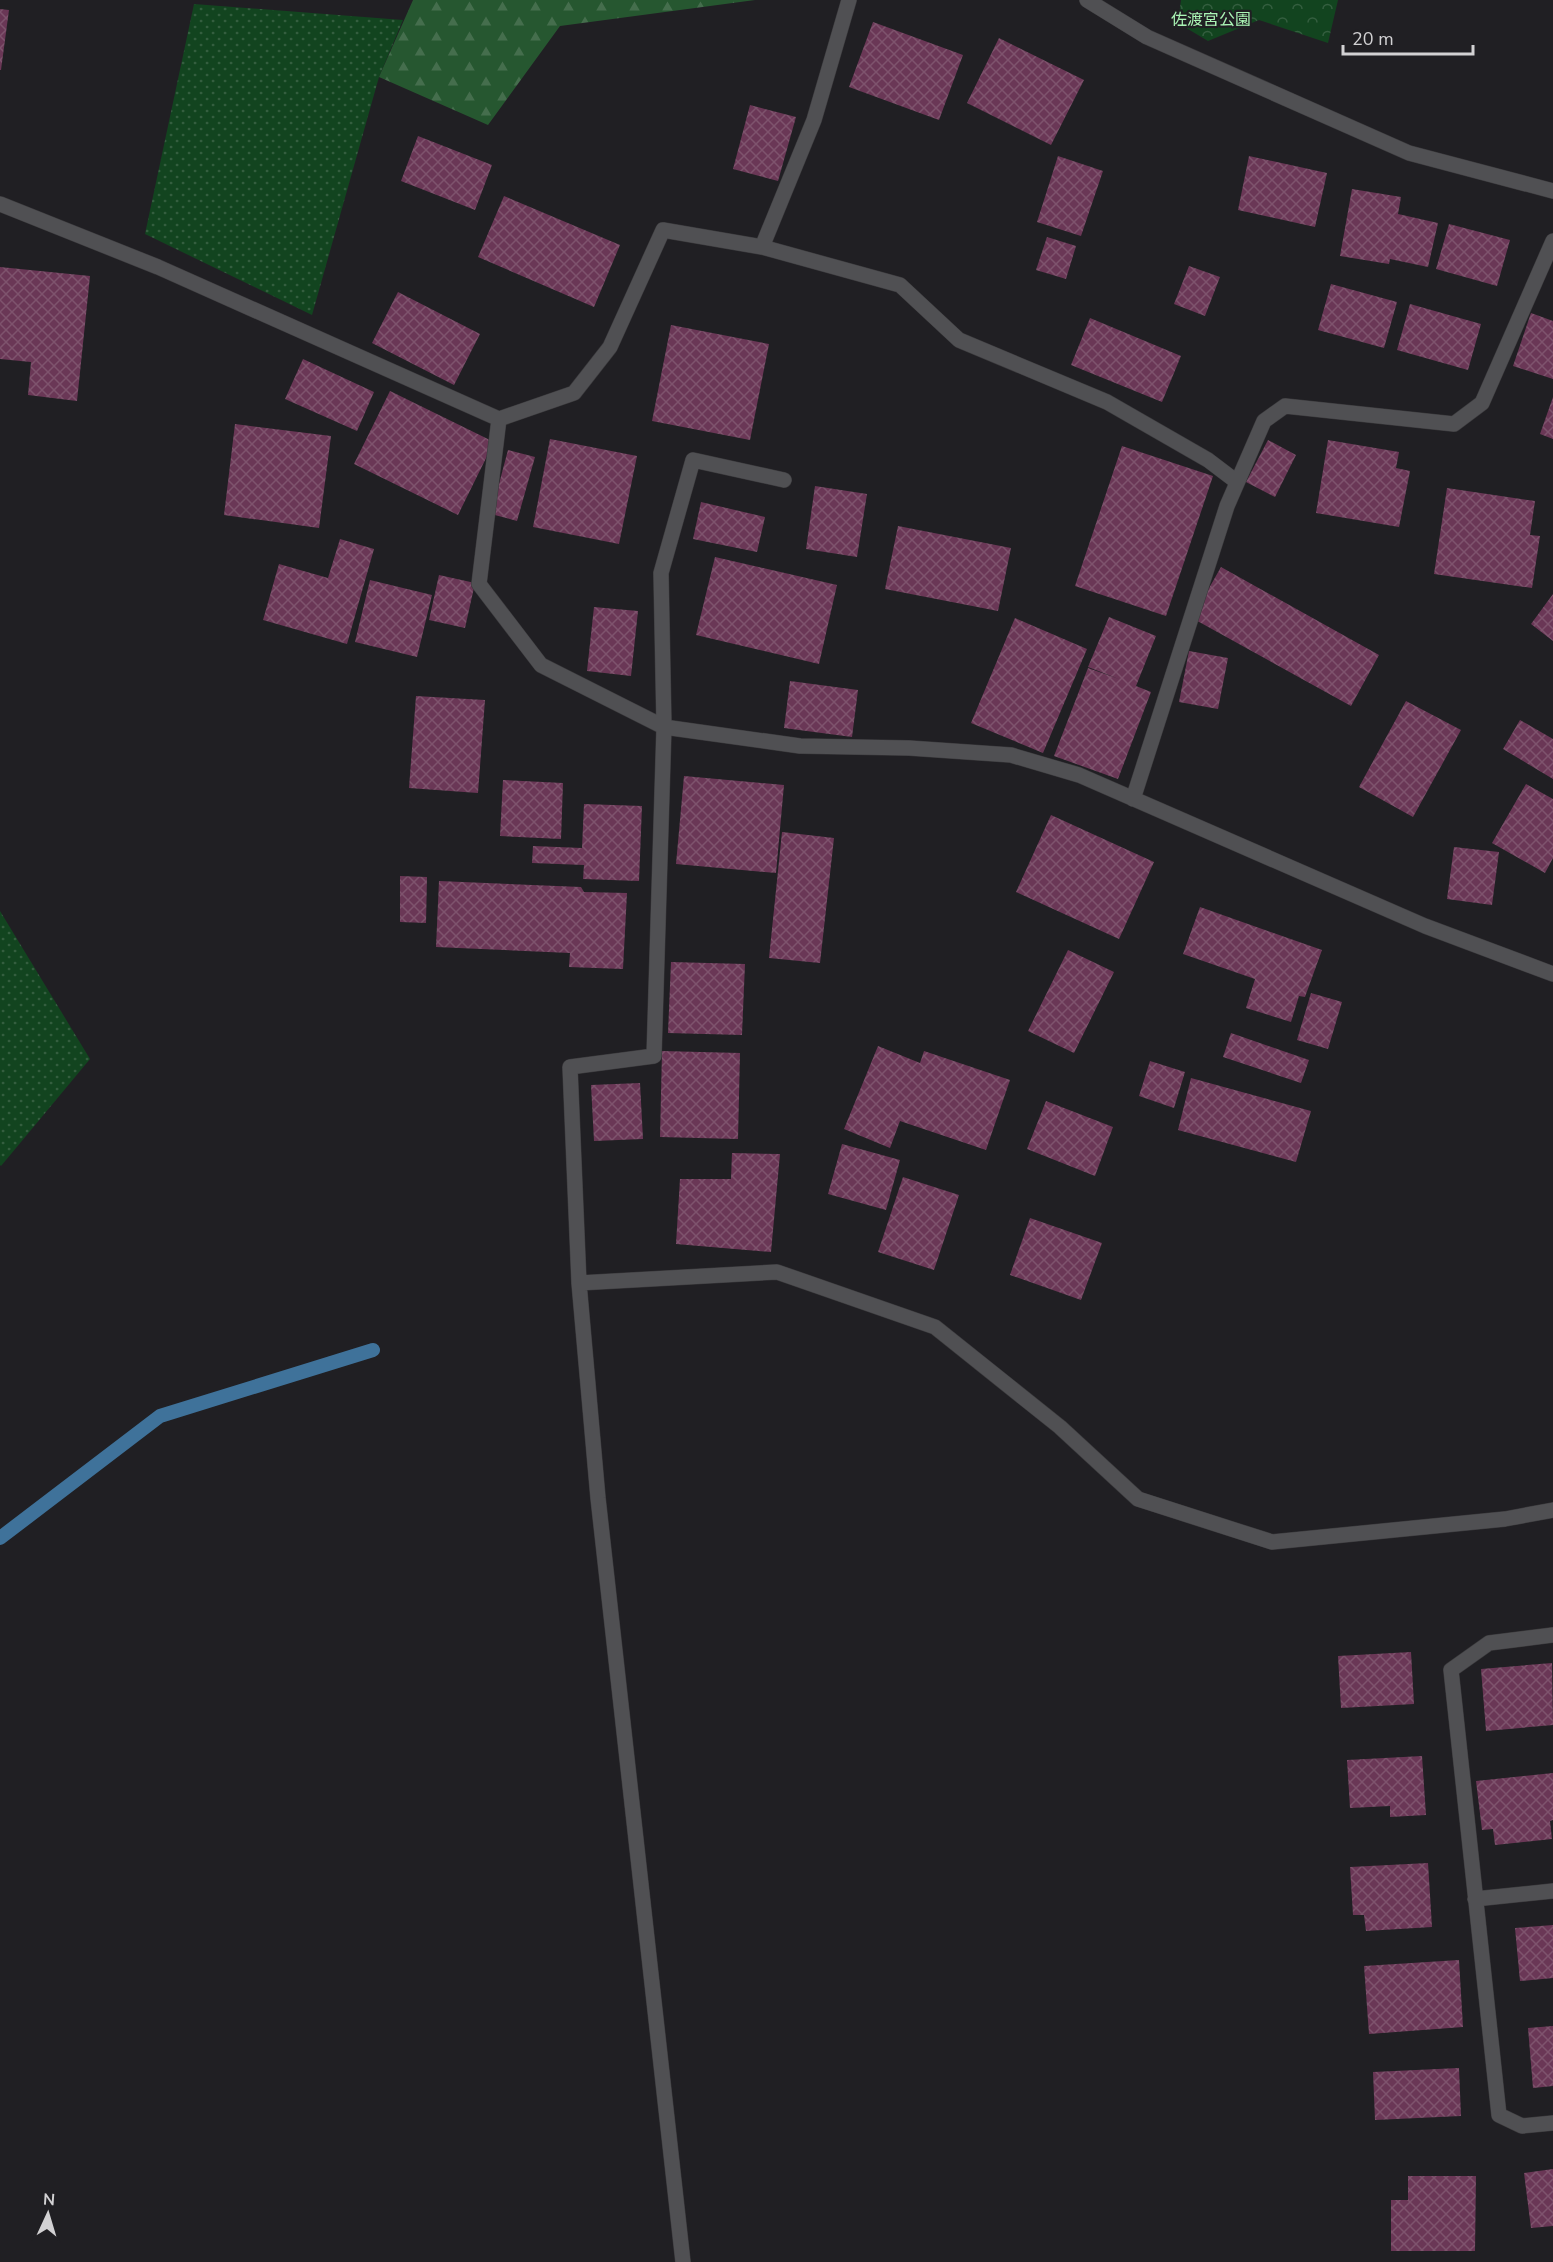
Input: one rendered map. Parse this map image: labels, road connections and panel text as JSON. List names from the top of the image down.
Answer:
{
  "parks": ["佐渡宮公園"],
  "scale_bar": "20 m",
  "north": "top"
}
